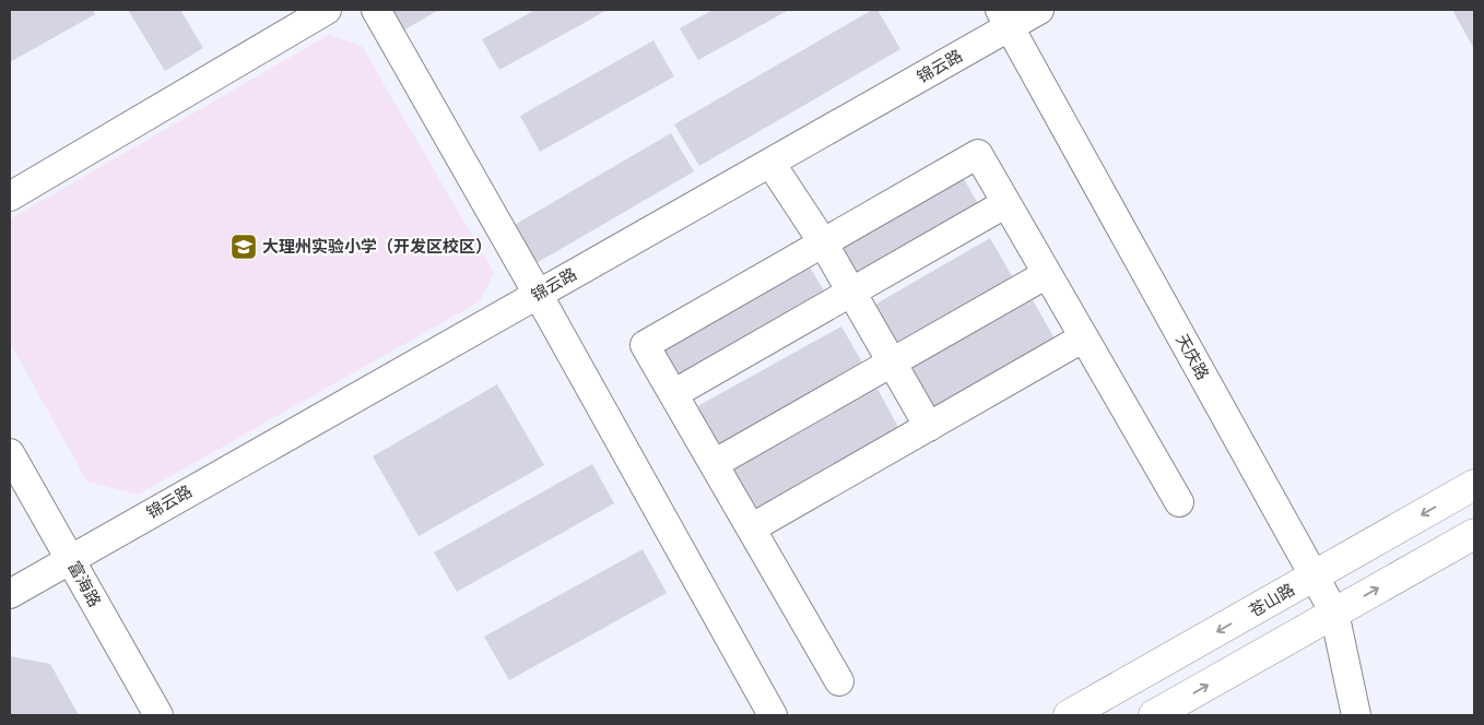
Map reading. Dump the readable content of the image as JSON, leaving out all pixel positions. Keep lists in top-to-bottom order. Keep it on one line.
{"streets":{"main road":["苍山路"],"street":["锦云路","天庆路","富海路"]},"crossings":[["锦云路","天庆路"],["锦云路","富海路"],["天庆路","苍山路"]],"places":{"school or university":["大理州实验小学（开发区校区）"]}}
